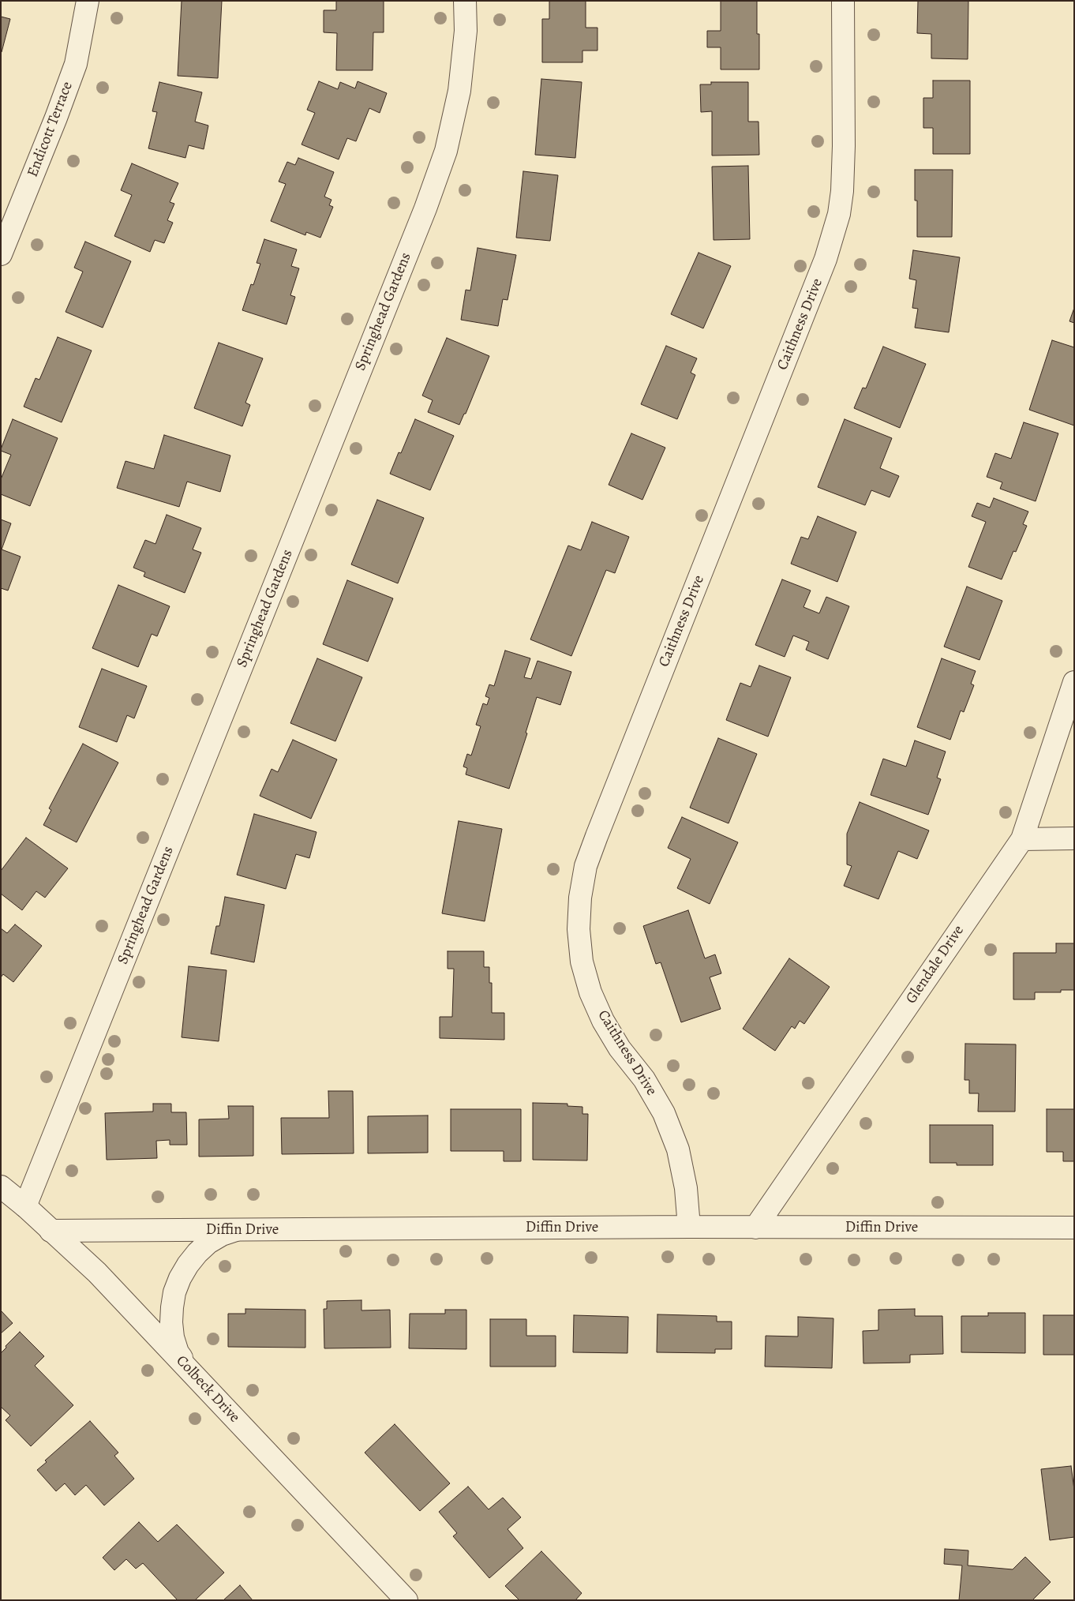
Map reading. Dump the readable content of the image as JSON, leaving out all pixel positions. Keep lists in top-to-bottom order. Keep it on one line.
{"streets":{"street":["Endicott Terrace","Springhead Gardens","Caithness Drive","Glendale Drive","Diffin Drive","Colbeck Drive"]},"crossings":[["Springhead Gardens","Colbeck Drive"],["Caithness Drive","Diffin Drive"],["Glendale Drive","Diffin Drive"],["Diffin Drive","Colbeck Drive"]]}
